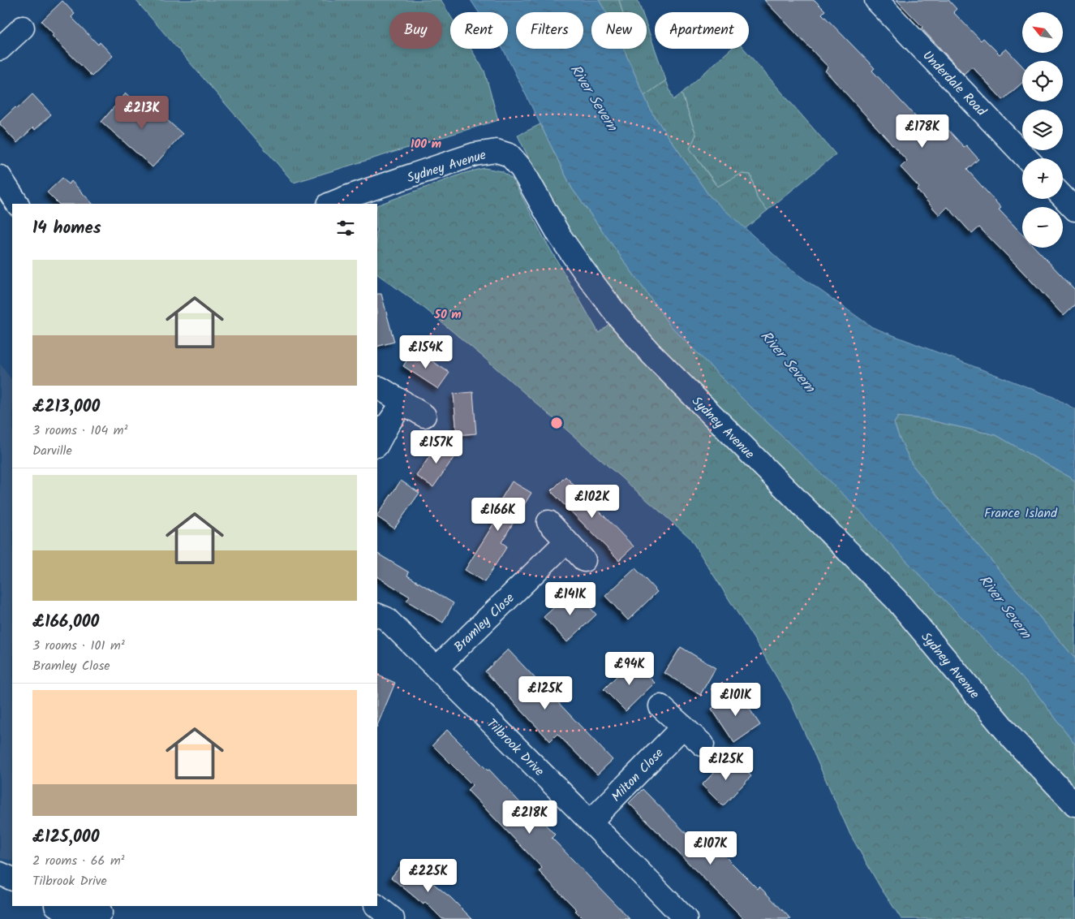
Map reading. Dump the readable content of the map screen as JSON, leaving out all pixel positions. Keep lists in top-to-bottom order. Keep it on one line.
{"streets":{"street":["Underdale Road","Sydney Avenue","Bramley Close","Tilbrook Drive","Milton Close"]},"crossings":[["Bramley Close","Tilbrook Drive"],["Tilbrook Drive","Milton Close"]],"water":["River Severn"],"parks":["France Island"],"north":"top left","page":{"map_buttons":["+","−"],"chip":["Buy","Rent","Filters","New","Apartment"],"price":["£213K","£178K","£154K","£157K","£102K","£166K","£141K","£94K","£125K","£101K","£125K","£218K","£107K","£225K"],"heading":"14 homes","list":[{"name":"£213,000","note":"3 rooms · 104 m² · Darville"},{"name":"£166,000","note":"3 rooms · 101 m² · Bramley Close"},{"name":"£125,000","note":"2 rooms · 66 m² · Tilbrook Drive"}]},"rings":["100 m","50 m"]}
